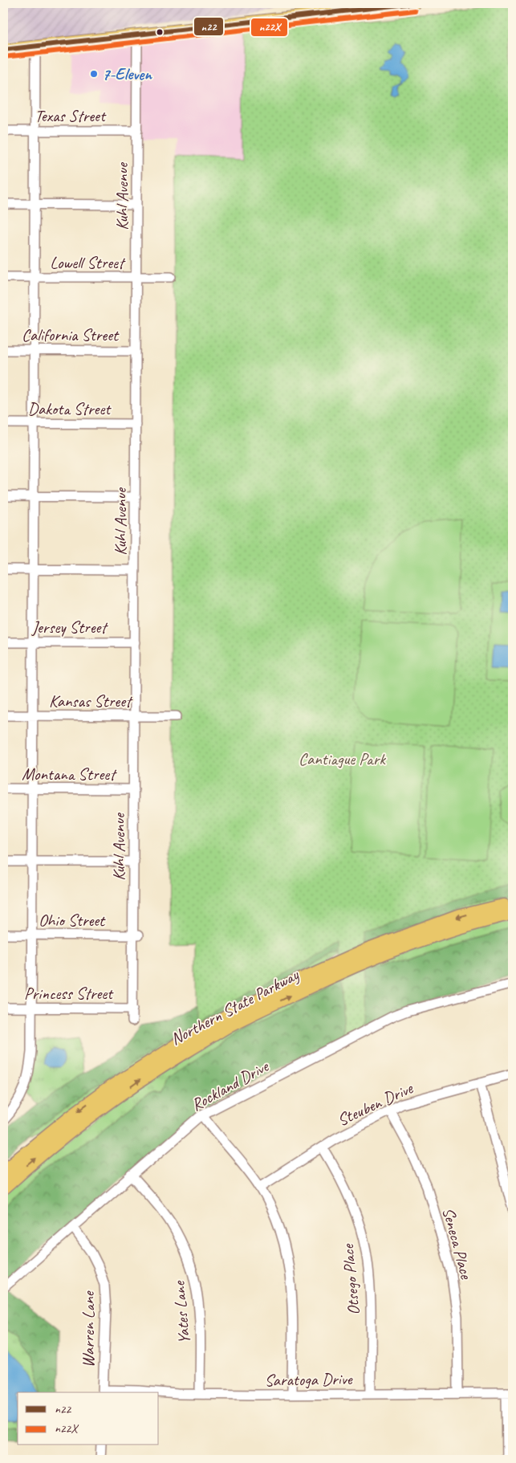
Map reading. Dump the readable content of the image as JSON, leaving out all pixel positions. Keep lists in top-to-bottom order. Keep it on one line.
{"streets":{"highway":["Northern State Parkway"],"street":["Texas Street","Kuhl Avenue","Lowell Street","California Street","Dakota Street","Jersey Street","Kansas Street","Montana Street","Ohio Street","Princess Street","Rockland Drive","Steuben Drive","Seneca Place","Otsego Place","Yates Lane","Warren Lane","Saratoga Drive"]},"crossings":[["Texas Street","Kuhl Avenue"],["Kuhl Avenue","Lowell Street"],["Kuhl Avenue","California Street"],["Kuhl Avenue","Dakota Street"],["Kuhl Avenue","Jersey Street"],["Kuhl Avenue","Kansas Street"],["Kuhl Avenue","Montana Street"],["Kuhl Avenue","Ohio Street"],["Kuhl Avenue","Princess Street"],["Rockland Drive","Yates Lane"],["Rockland Drive","Warren Lane"],["Steuben Drive","Seneca Place"],["Steuben Drive","Otsego Place"],["Seneca Place","Saratoga Drive"],["Otsego Place","Saratoga Drive"],["Yates Lane","Saratoga Drive"],["Warren Lane","Saratoga Drive"]],"parks":["Cantiague Park"],"places":["7-Eleven"],"lines":["transit line n22","transit line n22X"],"legend":["n22","n22X"]}
